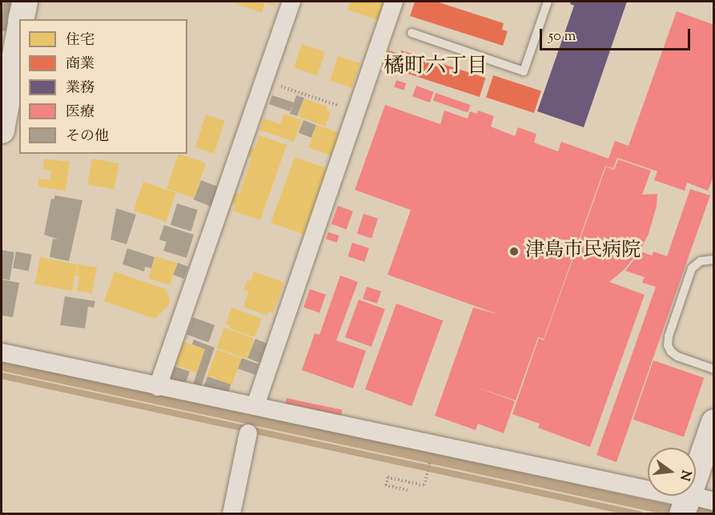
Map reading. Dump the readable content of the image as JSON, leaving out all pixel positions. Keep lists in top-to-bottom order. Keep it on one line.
{"districts":["橘町六丁目"],"places":["津島市民病院"],"legend":["住宅","商業","業務","医療","その他"],"scale_bar":"50 m","north":"right"}
